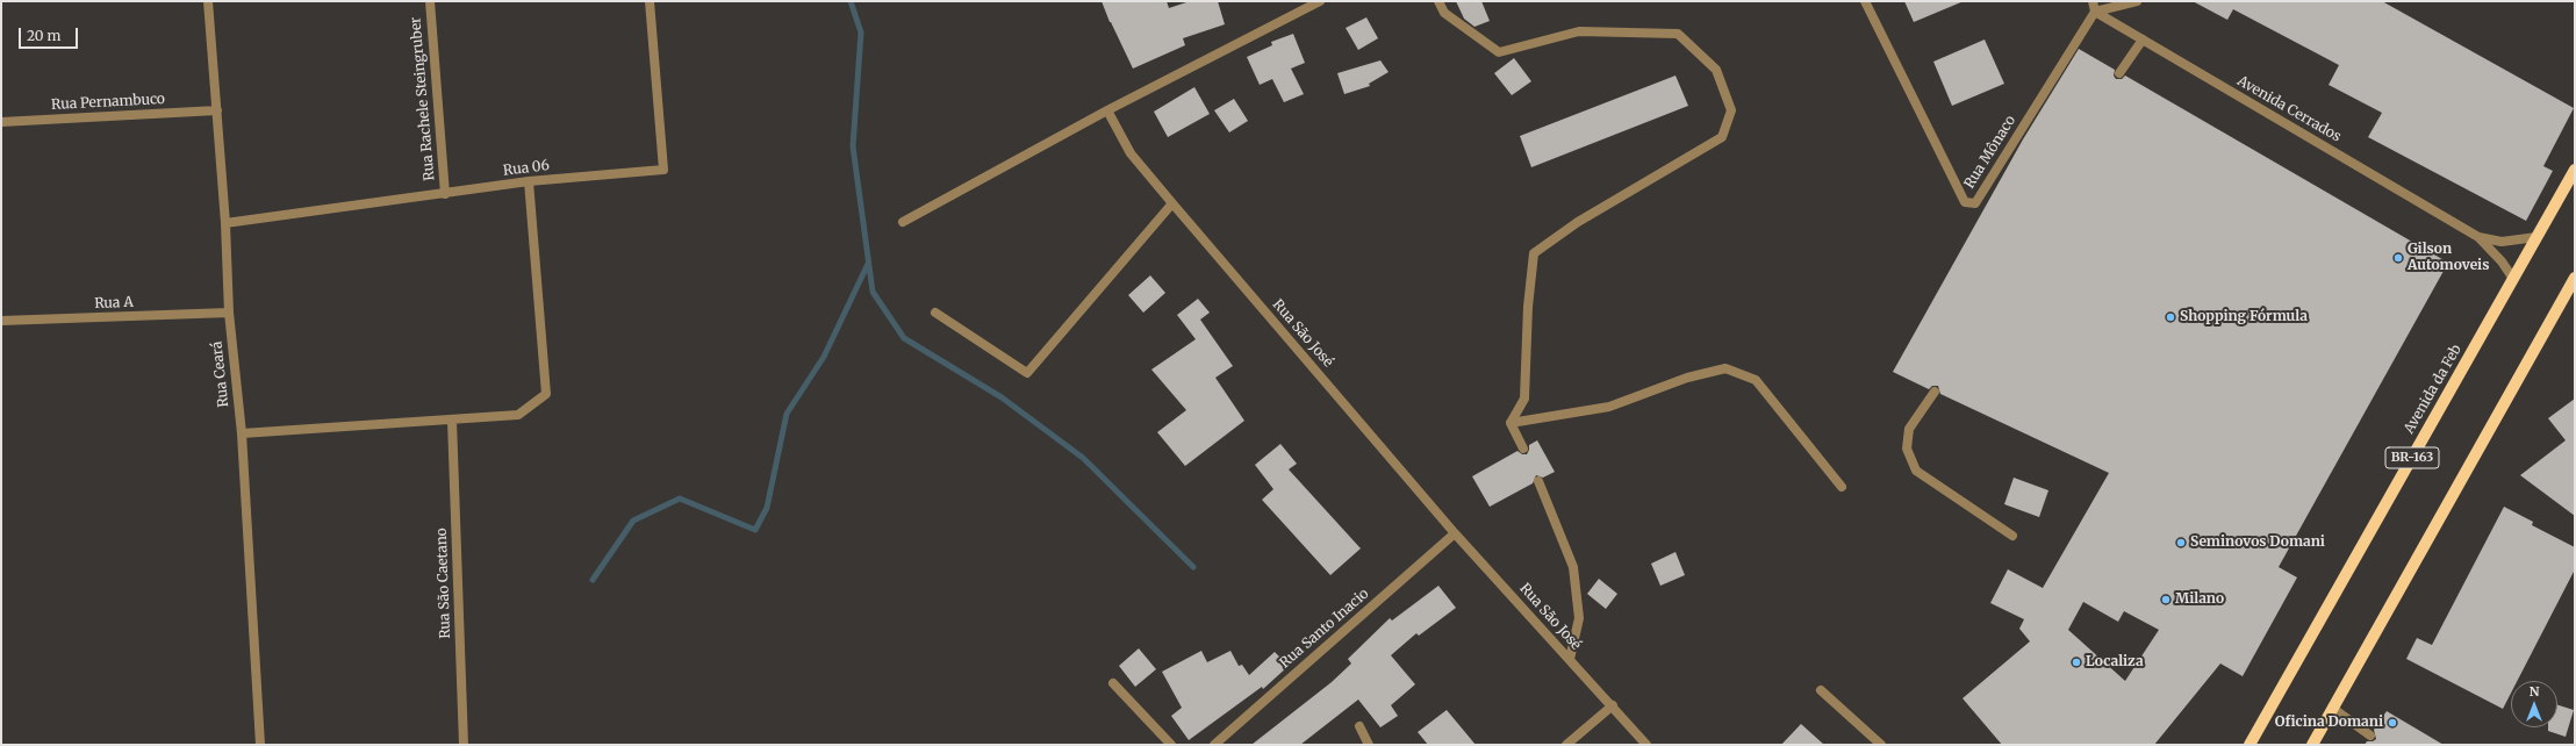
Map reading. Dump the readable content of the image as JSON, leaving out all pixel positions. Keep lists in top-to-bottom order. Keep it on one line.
{"streets":{"main road":["Avenida da Feb","BR-163"],"street":["Rua Rachele Steingruber","Rua Pernambuco","Avenida Cerrados","Rua Mônaco","Rua 06","Rua A","Rua São José","Rua Ceará","Rua São Caetano","Rua Santo Inacio"]},"crossings":[["Rua Rachele Steingruber","Rua 06"],["Rua Pernambuco","Rua Ceará"],["Avenida Cerrados","Rua Mônaco"],["Rua 06","Rua Ceará"],["Rua A","Rua Ceará"],["Rua São José","Rua Santo Inacio"]],"places":["Gilson Automoveis","Shopping Fórmula","Seminovos Domani","Milano","Localiza","Oficina Domani"],"scale_bar":"20 m","north":"top"}
